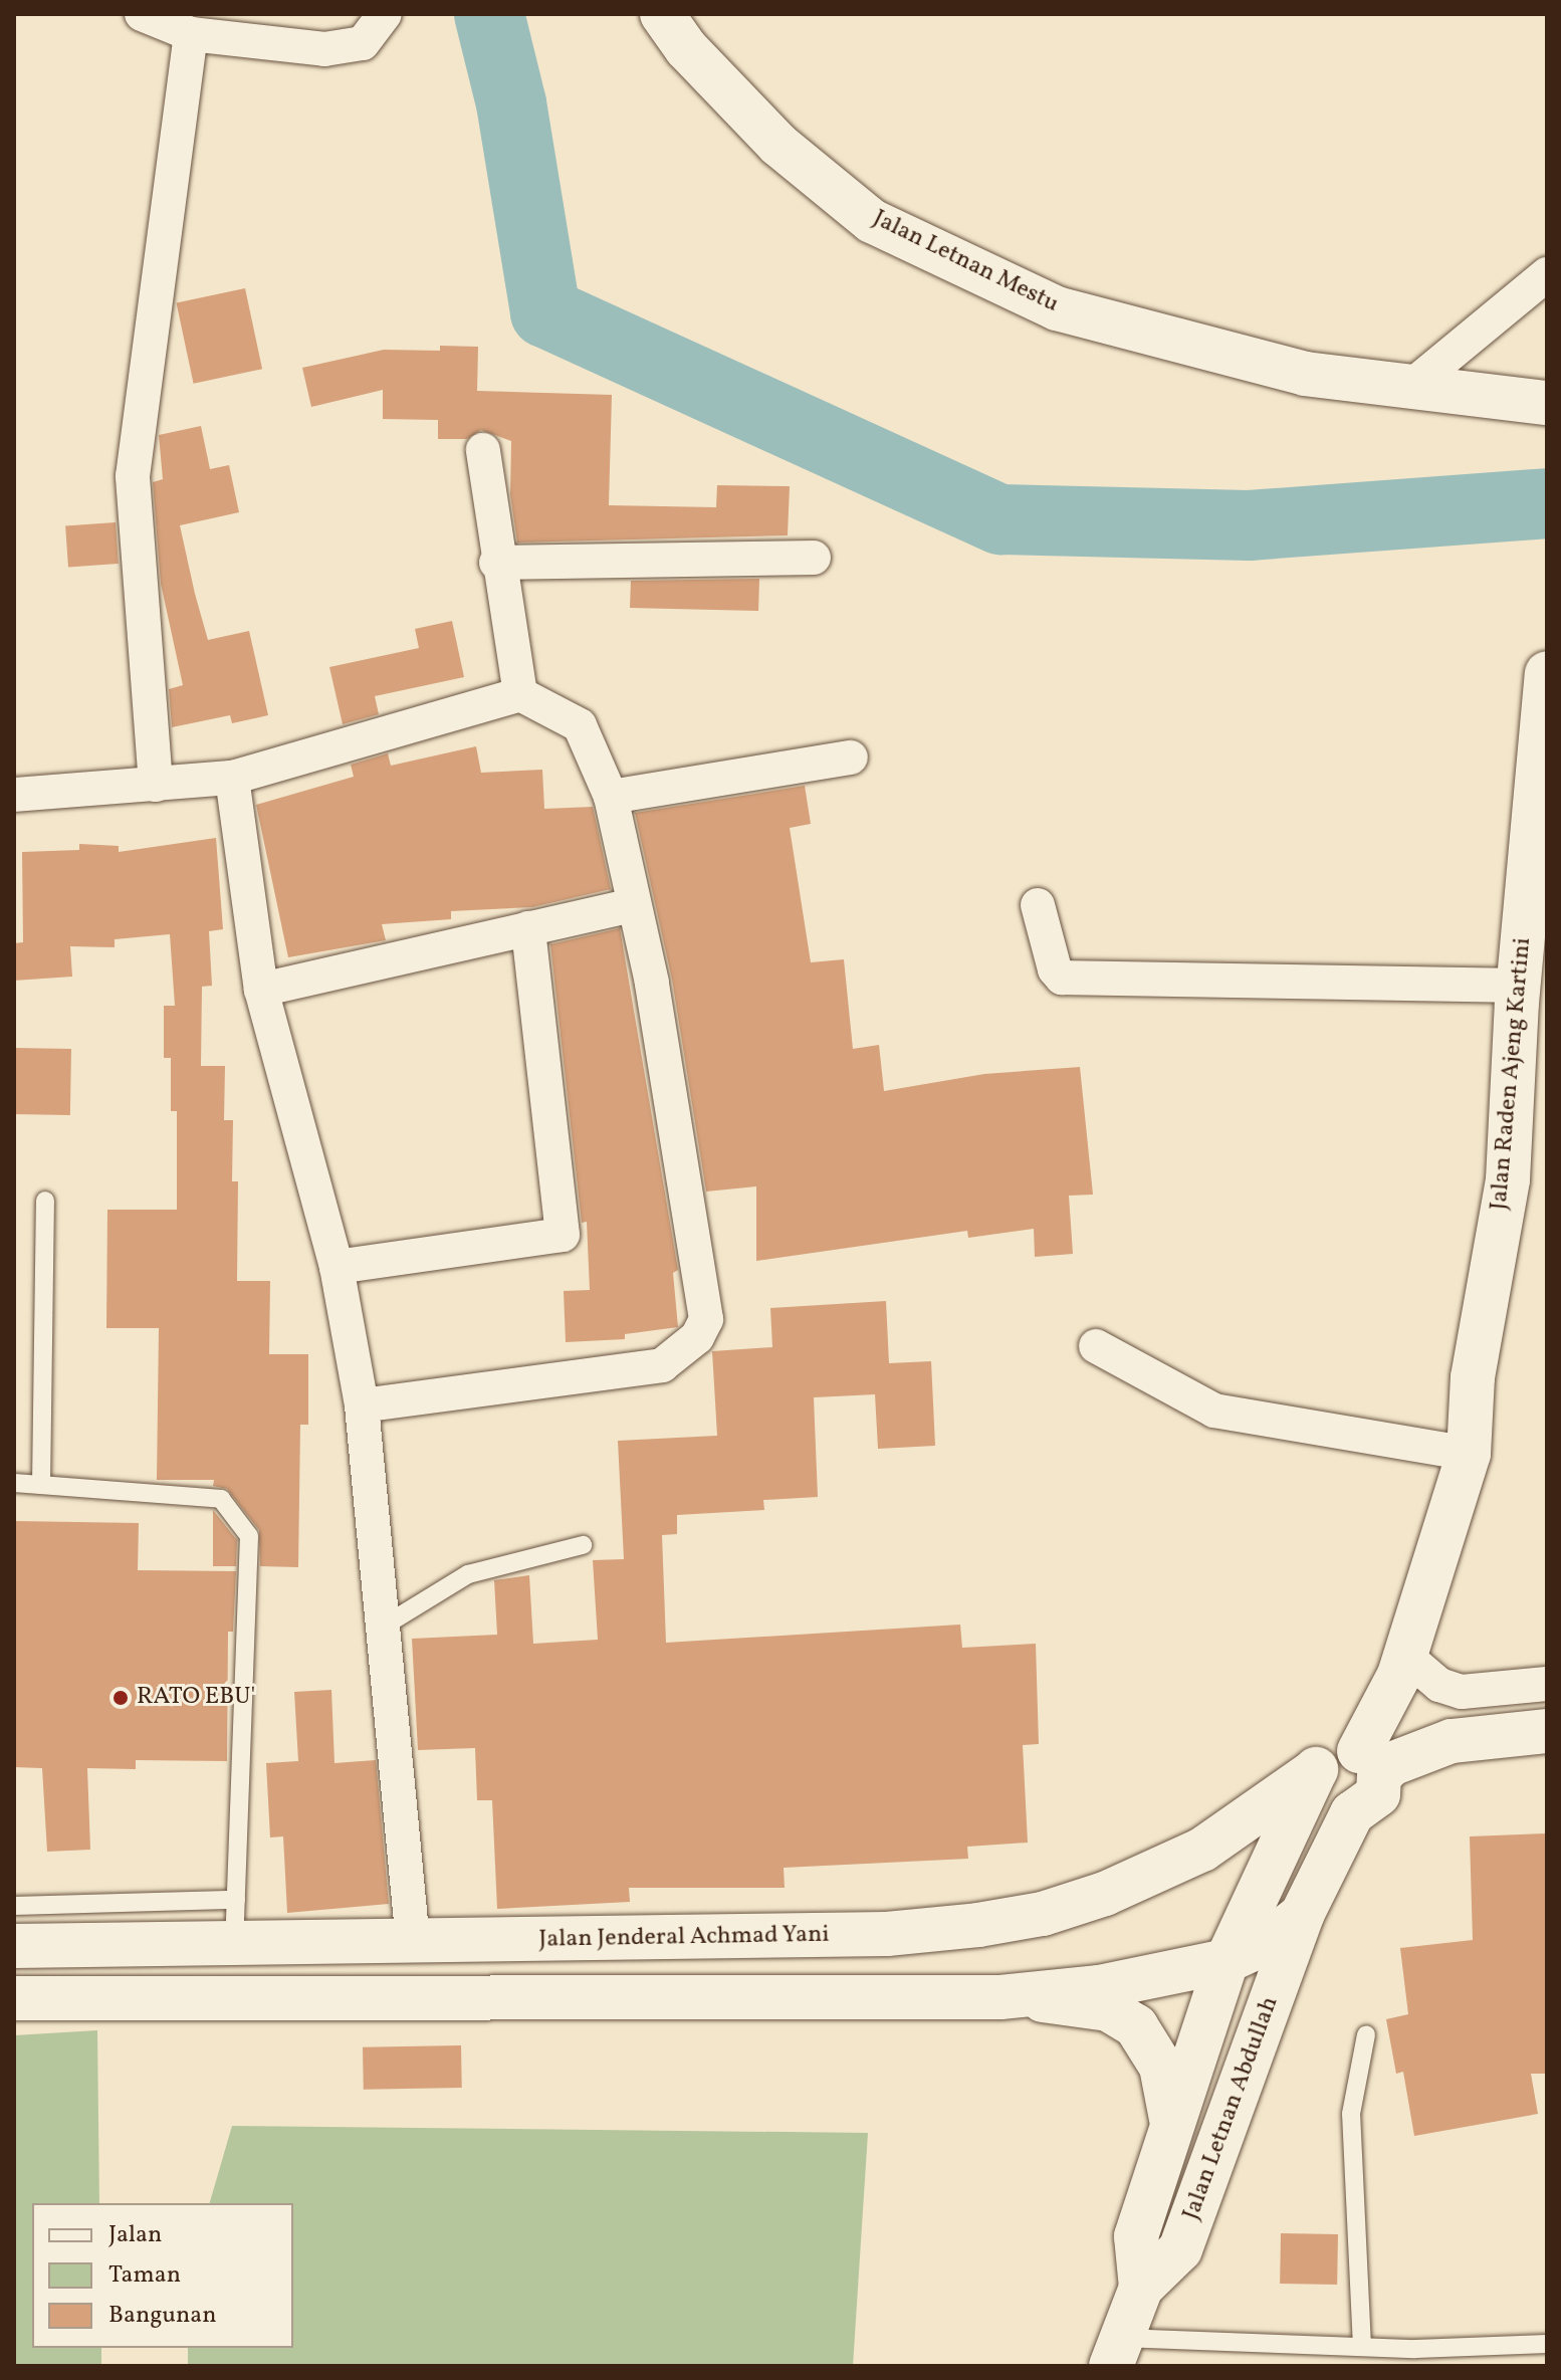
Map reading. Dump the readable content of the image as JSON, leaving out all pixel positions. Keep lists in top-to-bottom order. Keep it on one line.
{"streets":{"street":["Jalan Letnan Mestu","Jalan Raden Ajeng Kartini","Jalan Jenderal Achmad Yani","Jalan Letnan Abdullah"]},"crossings":[["Jalan Raden Ajeng Kartini","Jalan Jenderal Achmad Yani"],["Jalan Raden Ajeng Kartini","Jalan Letnan Abdullah"],["Jalan Jenderal Achmad Yani","Jalan Letnan Abdullah"]],"places":["RATO EBU'"],"legend":["Jalan","Taman","Bangunan"]}
